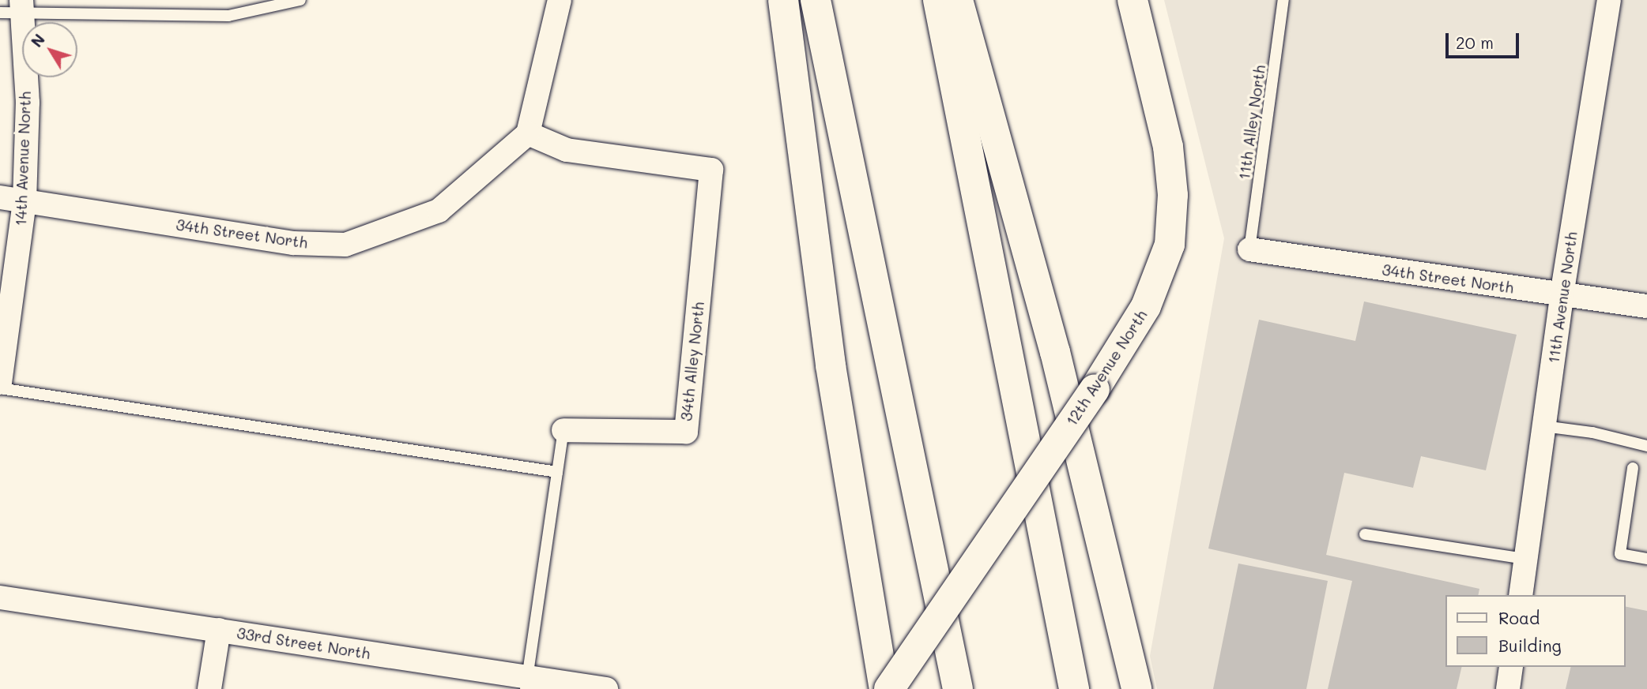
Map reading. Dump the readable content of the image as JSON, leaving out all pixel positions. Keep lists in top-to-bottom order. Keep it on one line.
{"streets":{"main road":["12th Avenue North"],"street":["14th Avenue North","34th Street North","11th Avenue North","34th Alley North","33rd Street North"],"lane":["11th Alley North"]},"crossings":[["11th Alley North","34th Street North"],["14th Avenue North","34th Street North"],["34th Street North","11th Avenue North"],["34th Street North","34th Alley North"]],"legend":["Road","Building"],"scale_bar":"20 m","north":"top left"}
